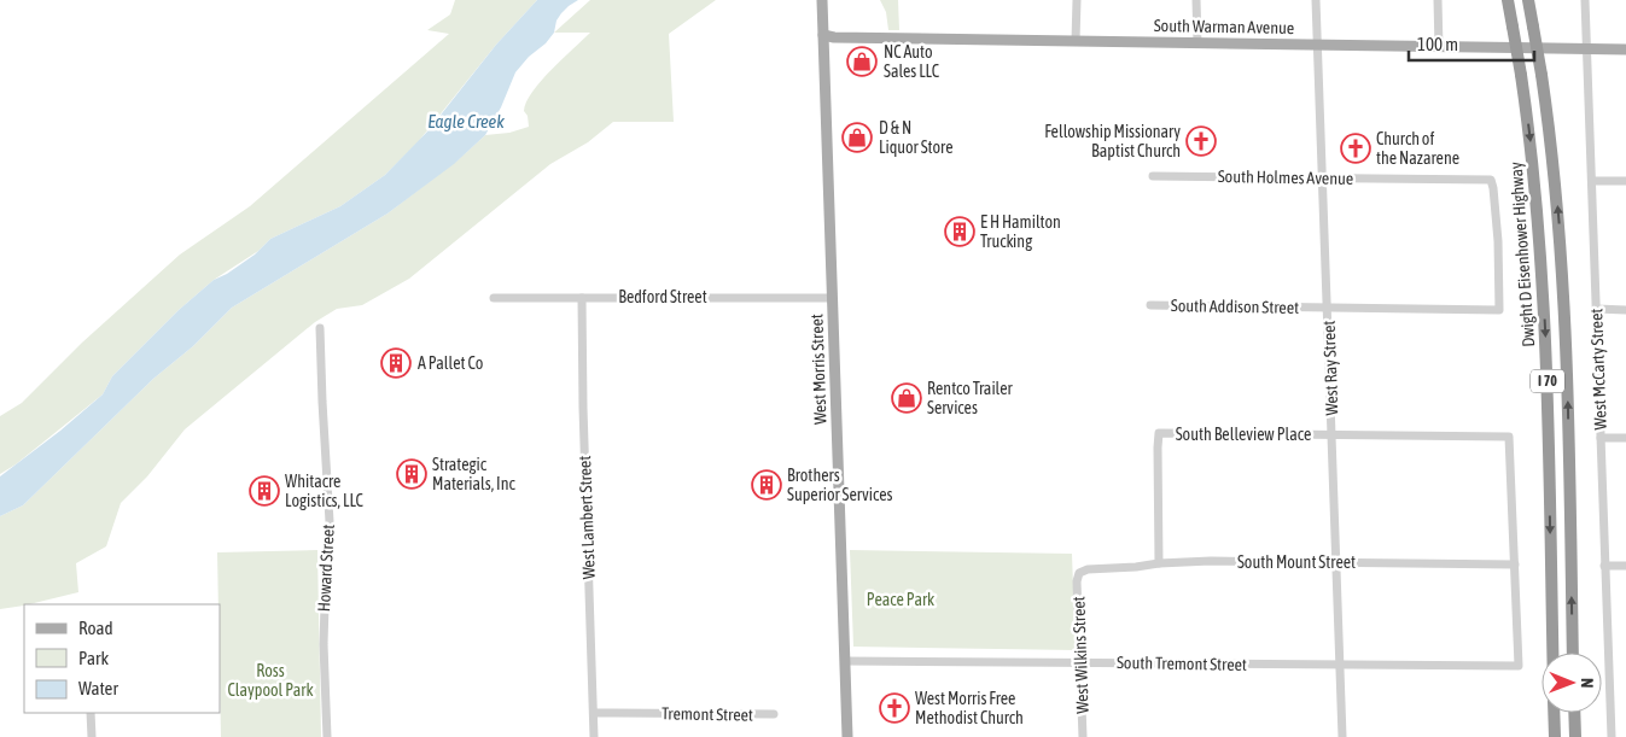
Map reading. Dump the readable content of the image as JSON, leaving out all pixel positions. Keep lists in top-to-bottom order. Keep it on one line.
{"streets":{"highway":["Dwight D Eisenhower Highway","I 70"],"main road":["South Warman Avenue","West Morris Street"],"street":["South Holmes Avenue","Bedford Street","South Addison Street","West Ray Street","West McCarty Street","South Belleview Place","West Lambert Street","South Mount Street","Howard Street","West Wilkins Street","South Tremont Street","Tremont Street"]},"crossings":[["South Warman Avenue","West Ray Street"],["South Warman Avenue","West Morris Street"],["South Warman Avenue","West McCarty Street"],["South Holmes Avenue","South Addison Street"],["South Holmes Avenue","West Ray Street"],["Bedford Street","West Morris Street"],["Bedford Street","West Lambert Street"],["South Addison Street","West Ray Street"],["West Ray Street","South Belleview Place"],["West Ray Street","South Mount Street"],["West Ray Street","South Tremont Street"],["West Morris Street","South Tremont Street"],["South Belleview Place","South Mount Street"],["South Belleview Place","South Tremont Street"],["West Lambert Street","Tremont Street"],["South Mount Street","West Wilkins Street"],["South Mount Street","South Tremont Street"],["West Wilkins Street","South Tremont Street"]],"water":["Eagle Creek"],"parks":["Peace Park","Ross Claypool Park"],"places":{"shop":["NC Auto Sales LLC","D & N Liquor Store","Rentco Trailer Services"],"church":["Fellowship Missionary Baptist Church","Church of the Nazarene","West Morris Free Methodist Church"],"building":["E H Hamilton Trucking","A Pallet Co","Strategic Materials, Inc","Brothers Superior Services","Whitacre Logistics, LLC"]},"legend":["Road","Park","Water"],"scale_bar":"100 m","north":"right"}
